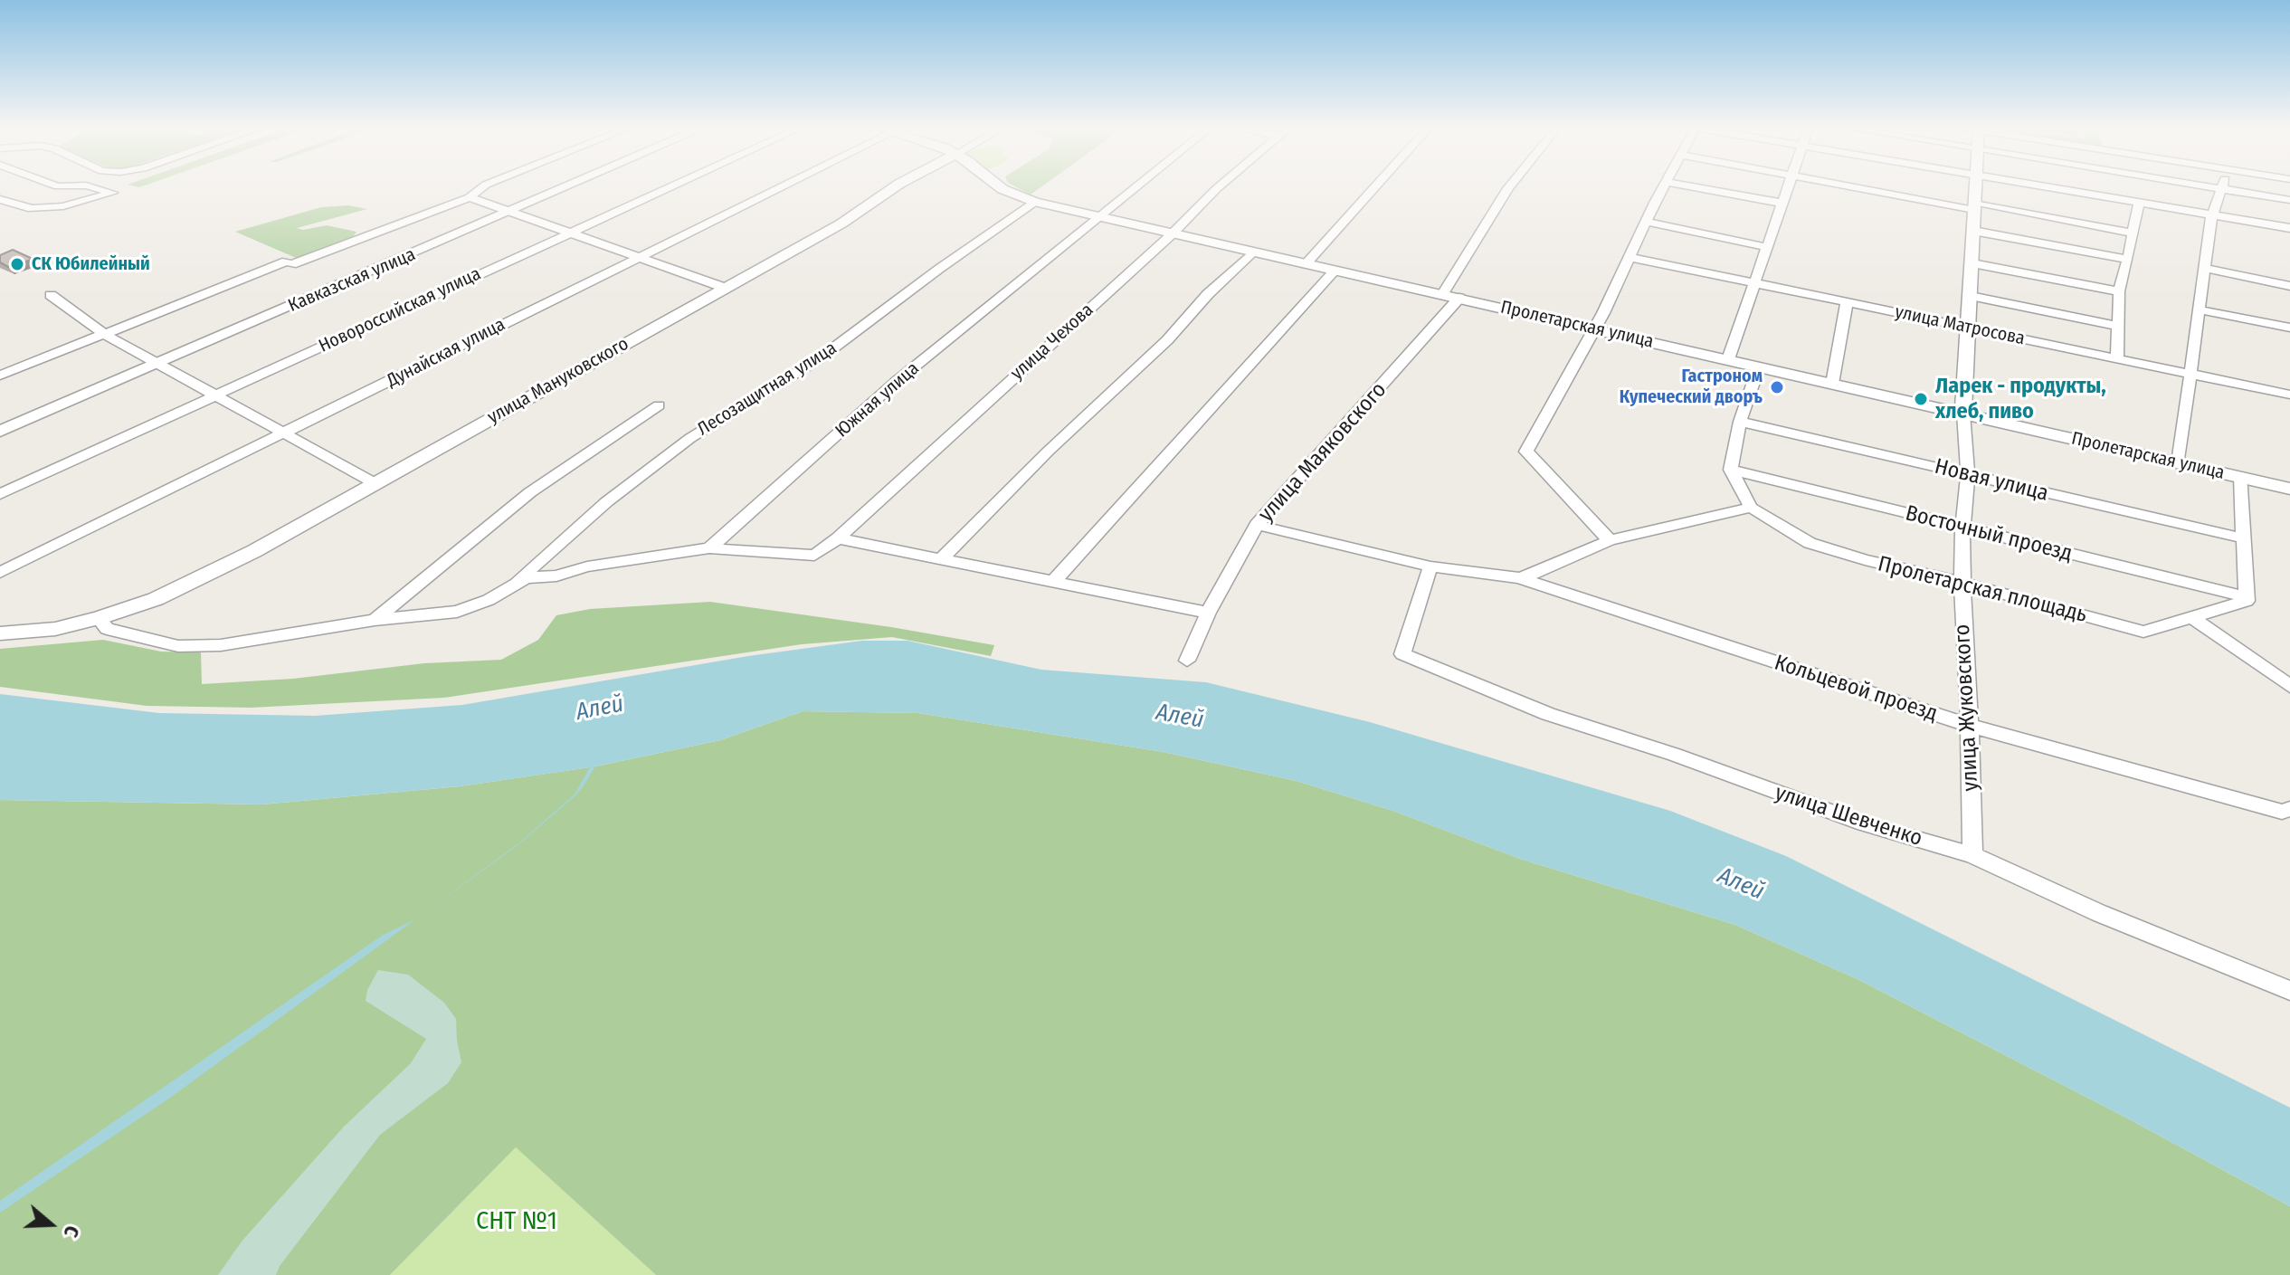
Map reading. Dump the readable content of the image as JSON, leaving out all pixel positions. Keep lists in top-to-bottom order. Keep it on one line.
{"streets":{"street":["Кавказская улица","Новороссийская улица","Пролетарская улица","улица Матросова","улица Чехова","Дунайская улица","улица Мануковского","Лесозащитная улица","Южная улица","улица Маяковского","Новая улица","Восточный проезд","Пролетарская площадь","Кольцевой проезд","улица Жуковского","улица Шевченко"]},"crossings":[["Пролетарская улица","улица Чехова"],["Пролетарская улица","Лесозащитная улица"],["Пролетарская улица","Южная улица"],["Пролетарская улица","улица Маяковского"],["Пролетарская улица","улица Жуковского"],["улица Матросова","улица Жуковского"],["улица Чехова","Южная улица"],["улица Маяковского","Кольцевой проезд"],["Новая улица","улица Жуковского"],["Восточный проезд","Пролетарская площадь"],["Восточный проезд","улица Жуковского"],["Пролетарская площадь","улица Жуковского"],["Кольцевой проезд","улица Жуковского"],["Кольцевой проезд","улица Шевченко"],["улица Жуковского","улица Шевченко"]],"water":["Алей"],"parks":["СНТ №1"],"places":["СК Юбилейный","Гастроном Купеческий дворъ","Ларек - продукты, хлеб, пиво"],"north":"right"}
